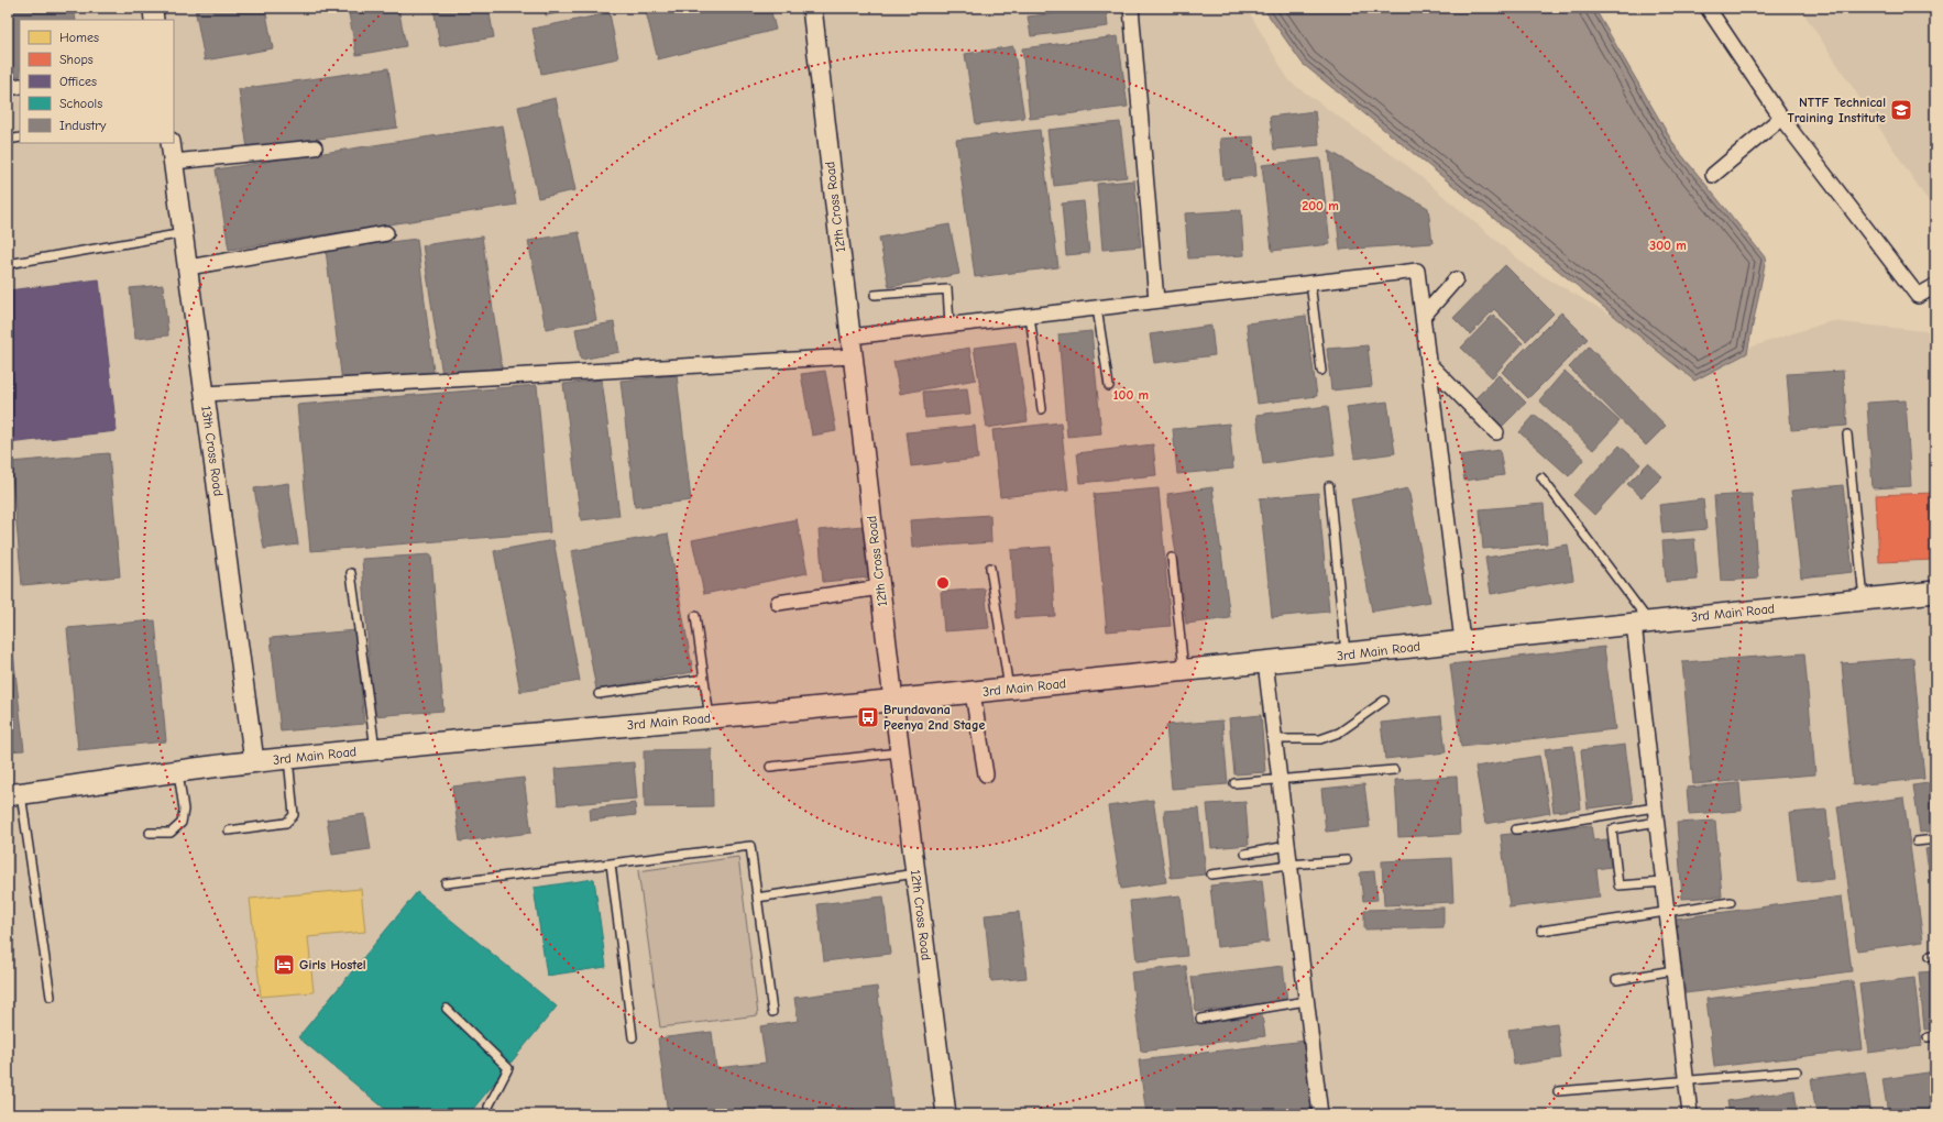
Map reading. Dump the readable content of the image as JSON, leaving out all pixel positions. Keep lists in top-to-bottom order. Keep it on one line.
{"streets":{"main road":["3rd Main Road"],"street":["12th Cross Road","13th Cross Road"]},"crossings":[["12th Cross Road","3rd Main Road"],["13th Cross Road","3rd Main Road"]],"places":{"school or university":["NTTF Technical Training Institute"],"bus stop":["Brundavana Peenya 2nd Stage"],"hotel":["Girls Hostel"]},"legend":["Homes","Shops","Offices","Schools","Industry"],"rings":["200 m","300 m","100 m"]}
